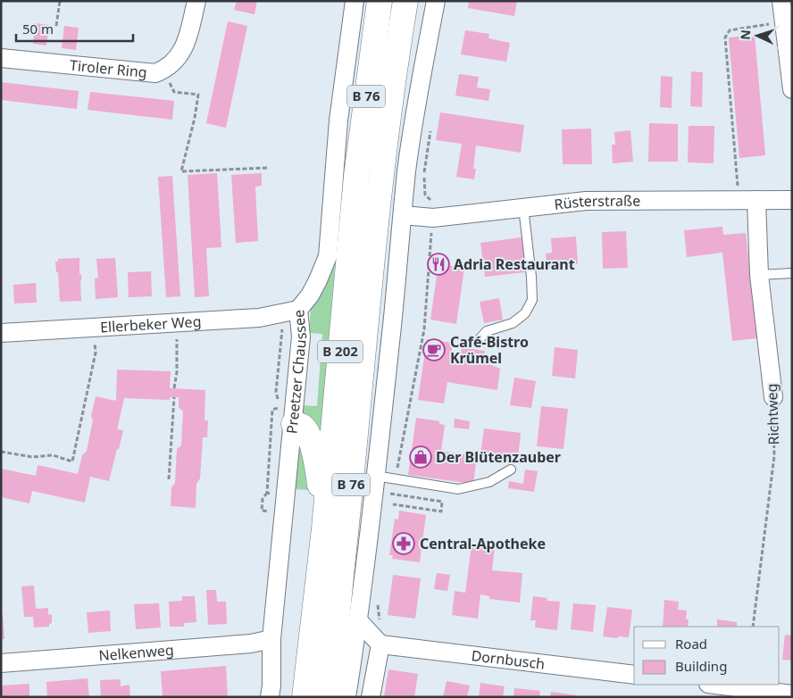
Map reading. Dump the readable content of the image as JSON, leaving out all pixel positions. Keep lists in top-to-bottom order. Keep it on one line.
{"streets":{"highway":["B 76","B 202"],"street":["Tiroler Ring","Rüsterstraße","Ellerbeker Weg","Preetzer Chaussee","Richtweg","Nelkenweg","Dornbusch"]},"crossings":[["B 76","B 202"],["Rüsterstraße","Richtweg"],["Ellerbeker Weg","Preetzer Chaussee"],["Preetzer Chaussee","Nelkenweg"]],"places":{"restaurant":["Adria Restaurant"],"cafe":["Café-Bistro Krümel"],"shop":["Der Blütenzauber"],"pharmacy":["Central-Apotheke"]},"legend":["Road","Building"],"scale_bar":"50 m","north":"left"}
